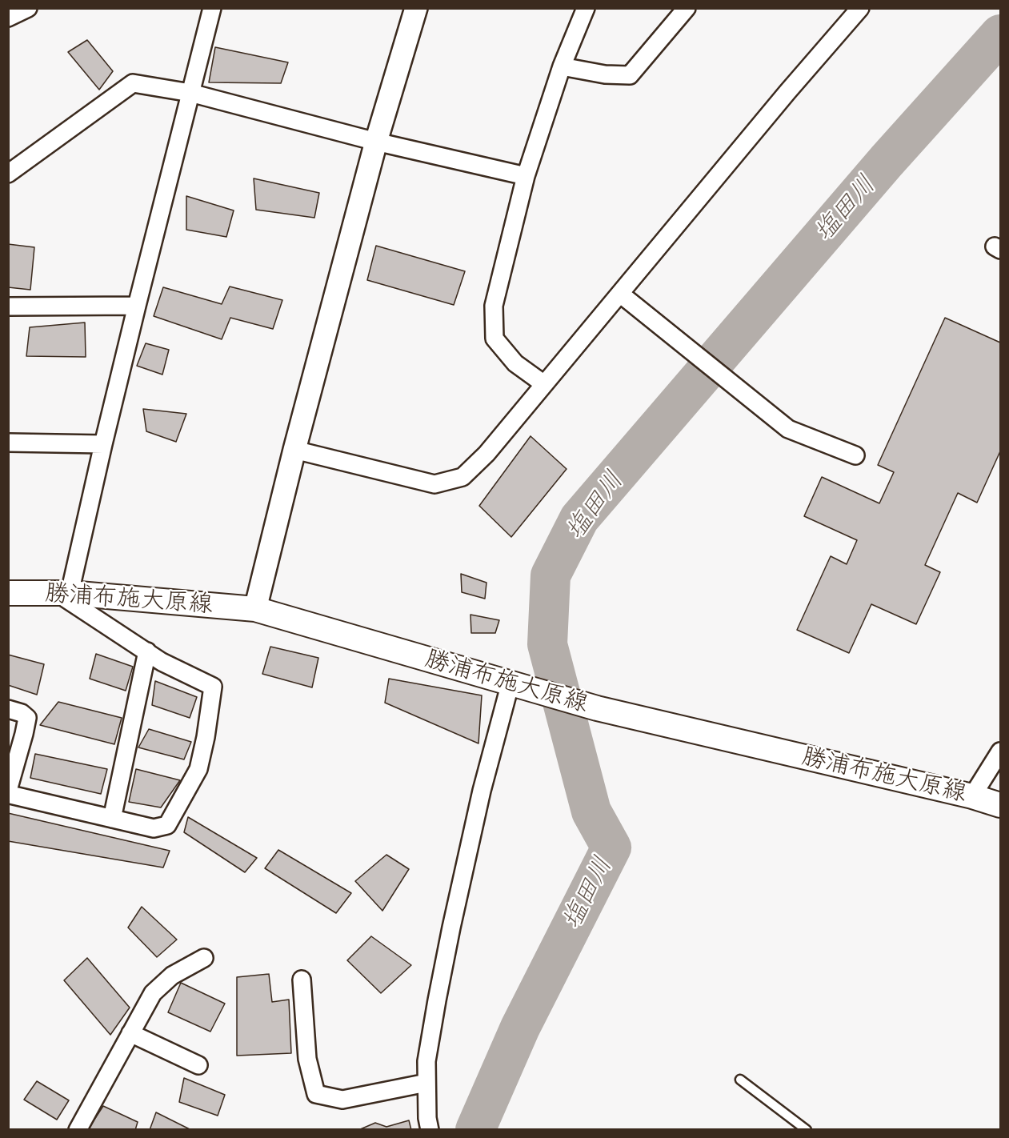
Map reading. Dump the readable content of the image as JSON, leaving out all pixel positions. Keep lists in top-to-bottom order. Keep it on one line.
{"streets":{"main road":["勝浦布施大原線"]},"water":["塩田川"]}
